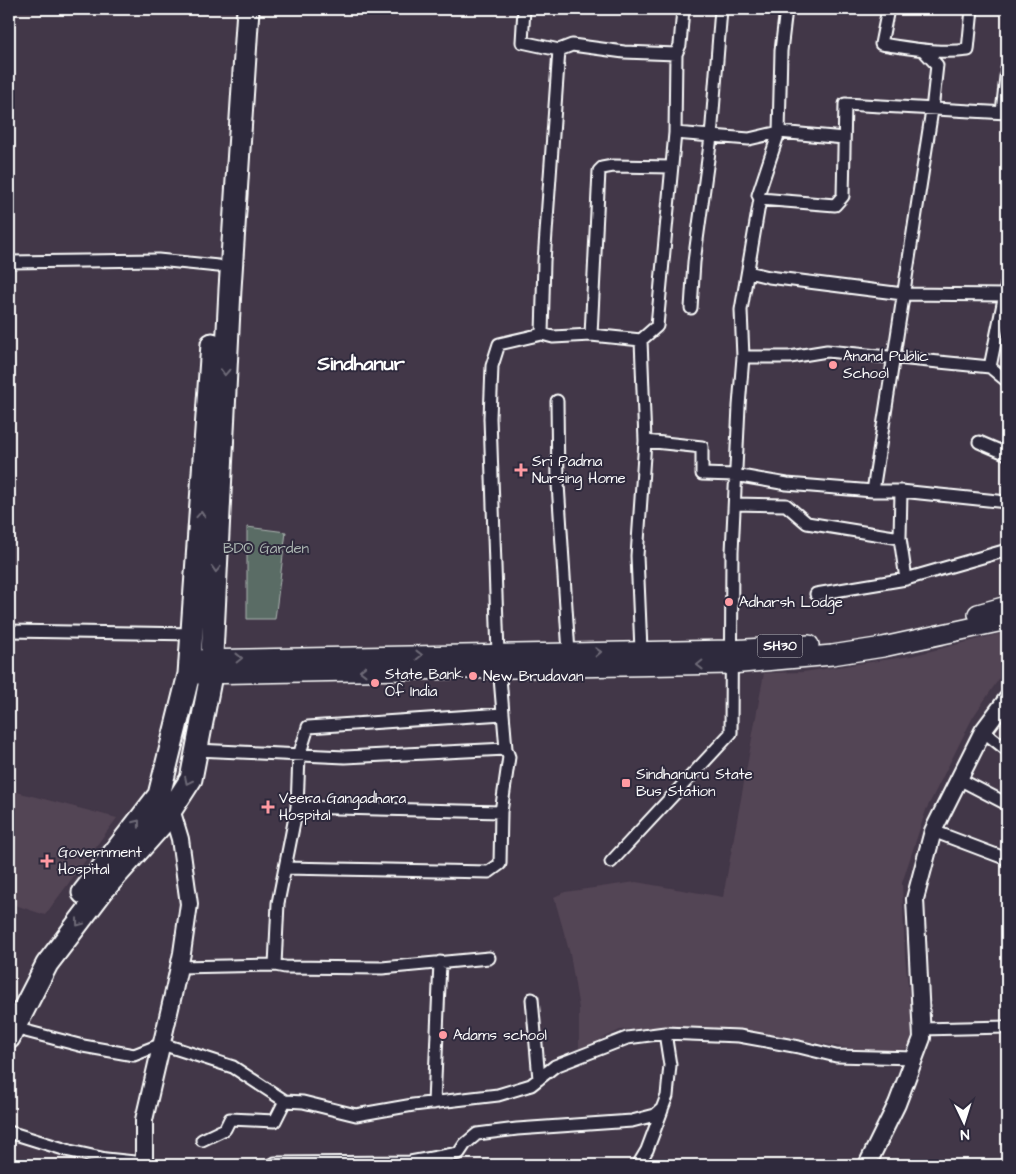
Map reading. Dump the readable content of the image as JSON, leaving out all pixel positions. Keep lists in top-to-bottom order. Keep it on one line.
{"streets":{"main road":["SH30"]},"districts":["Sindhanur"],"parks":["BDO Garden"],"places":{"other":["Anand Public School","Adharsh Lodge","New Brudavan","State Bank Of India","Adams school"],"health":["Sri Padma Nursing Home","Veera Gangadhara Hospital","Government Hospital"],"transit":["Sindhanuru State Bus Station"]},"north":"bottom"}
